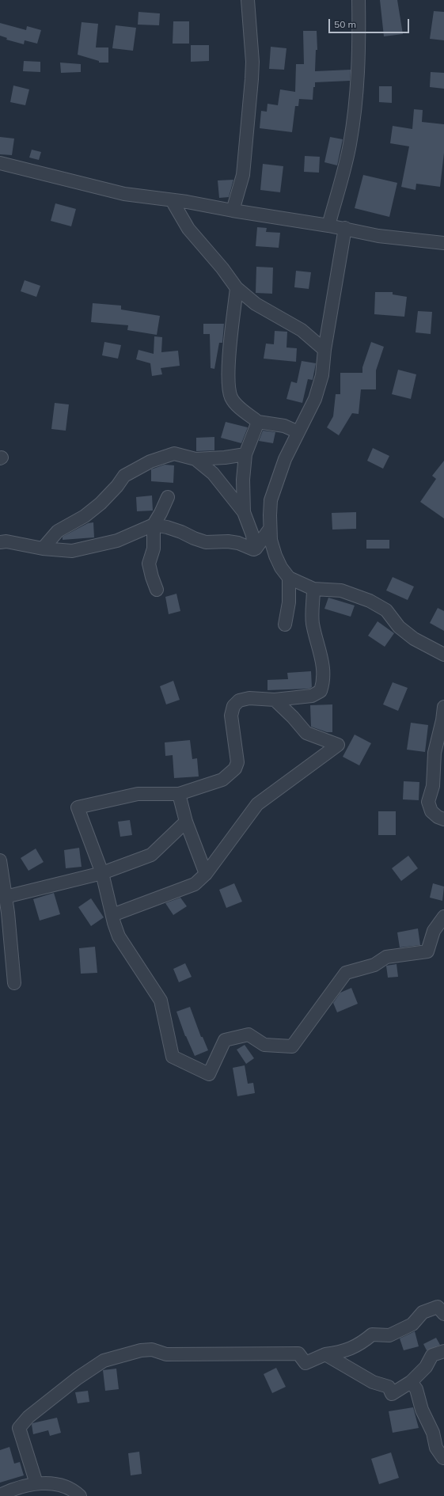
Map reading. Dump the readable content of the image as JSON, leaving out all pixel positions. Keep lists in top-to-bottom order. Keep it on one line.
{"scale_bar":"50 m"}
